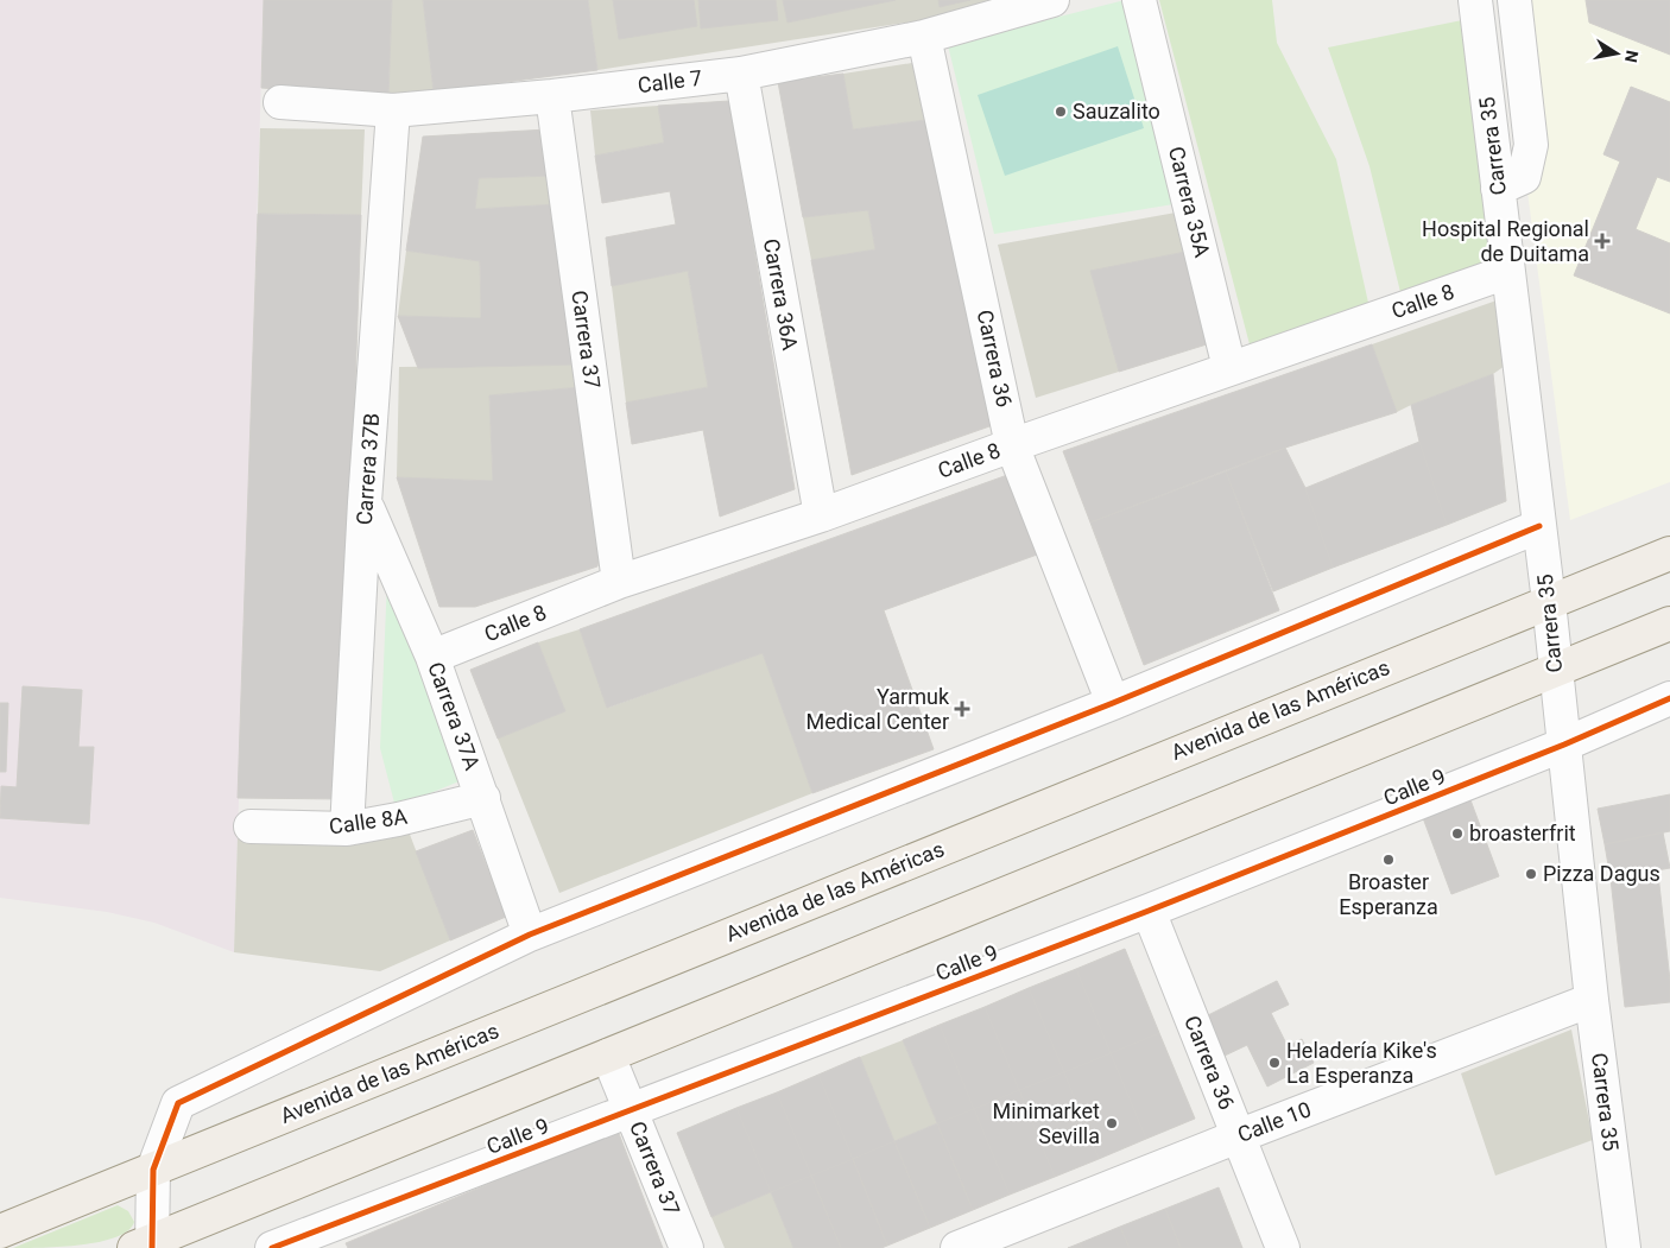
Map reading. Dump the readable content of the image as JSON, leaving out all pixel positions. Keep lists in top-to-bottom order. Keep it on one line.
{"streets":{"main road":["Avenida de las Américas"],"street":["Calle 7","Carrera 35","Carrera 35A","Carrera 36A","Calle 8","Carrera 37","Carrera 36","Carrera 37B","Carrera 37A","Calle 9","Calle 8A","Calle 10"]},"crossings":[["Calle 7","Carrera 36A"],["Calle 7","Carrera 37"],["Calle 7","Carrera 36"],["Calle 7","Carrera 37B"],["Carrera 35","Calle 8"],["Carrera 35","Avenida de las Américas"],["Carrera 35","Calle 9"],["Carrera 35","Calle 10"],["Carrera 35A","Calle 8"],["Carrera 36A","Calle 8"],["Calle 8","Carrera 37"],["Calle 8","Carrera 36"],["Calle 8","Carrera 37A"],["Carrera 37","Calle 9"],["Carrera 36","Calle 9"],["Carrera 36","Calle 10"],["Carrera 37B","Carrera 37A"],["Carrera 37B","Calle 8A"],["Carrera 37A","Calle 8A"]],"places":{"other":["Sauzalito","broasterfrit","Broaster Esperanza","Pizza Dagus","Heladería Kike's La Esperanza","Minimarket Sevilla"],"health":["Hospital Regional de Duitama","Yarmuk Medical Center"]},"north":"right"}
